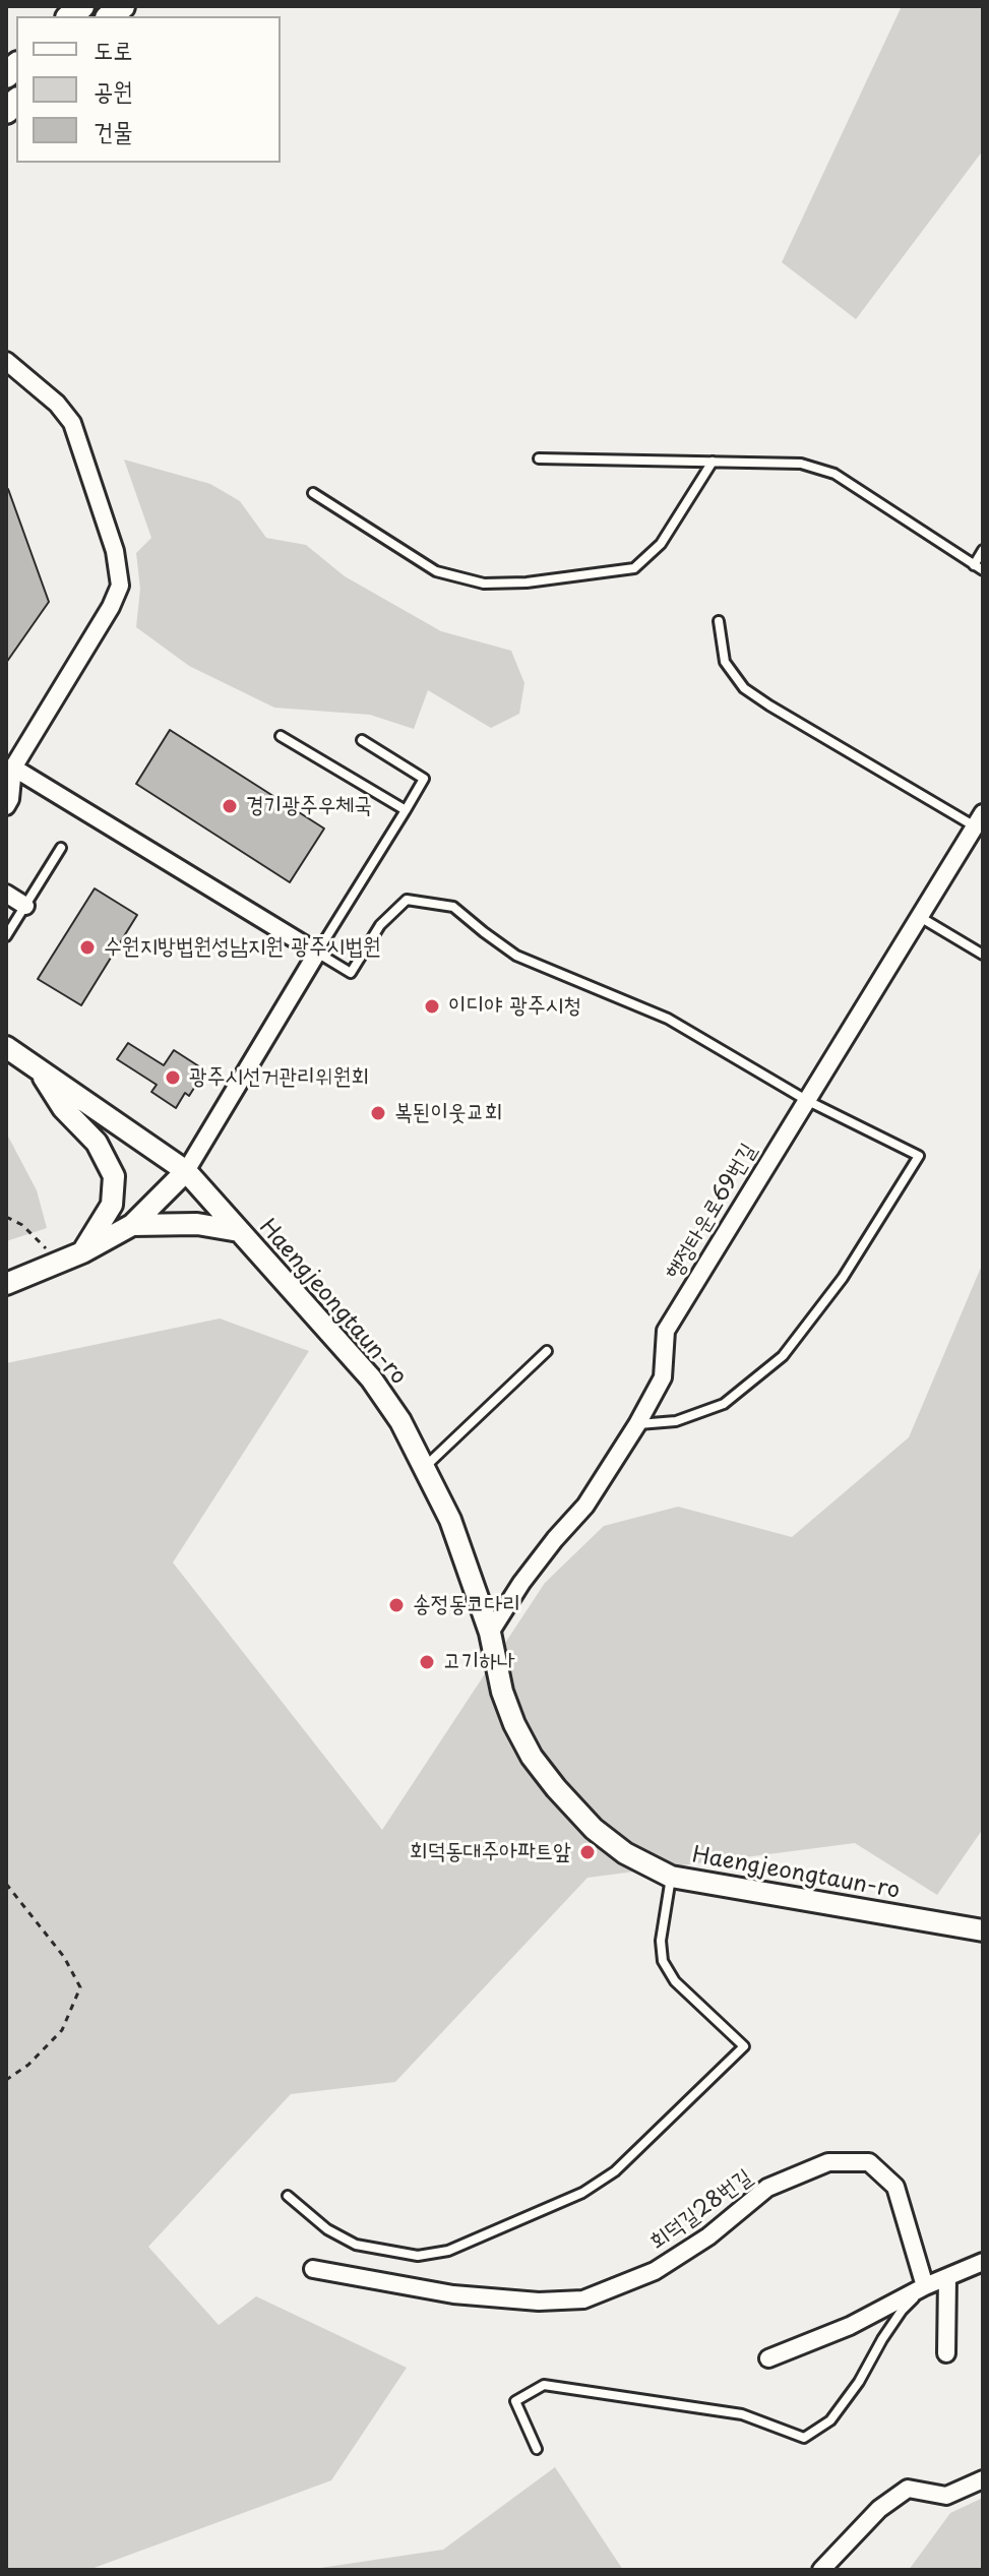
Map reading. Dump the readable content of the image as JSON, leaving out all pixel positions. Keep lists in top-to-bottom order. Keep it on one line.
{"streets":{"street":["행정타운로69번길","Haengjeongtaun-ro","회덕길28번길"]},"crossings":[["행정타운로69번길","Haengjeongtaun-ro"]],"places":["경기광주우체국","수원지방법원성남지원 광주시법원","이디야 광주시청","광주시선거관리위원회","복된이웃교회","송정동코다리","고기하나","회덕동대주아파트앞"],"legend":["도로","공원","건물"]}
